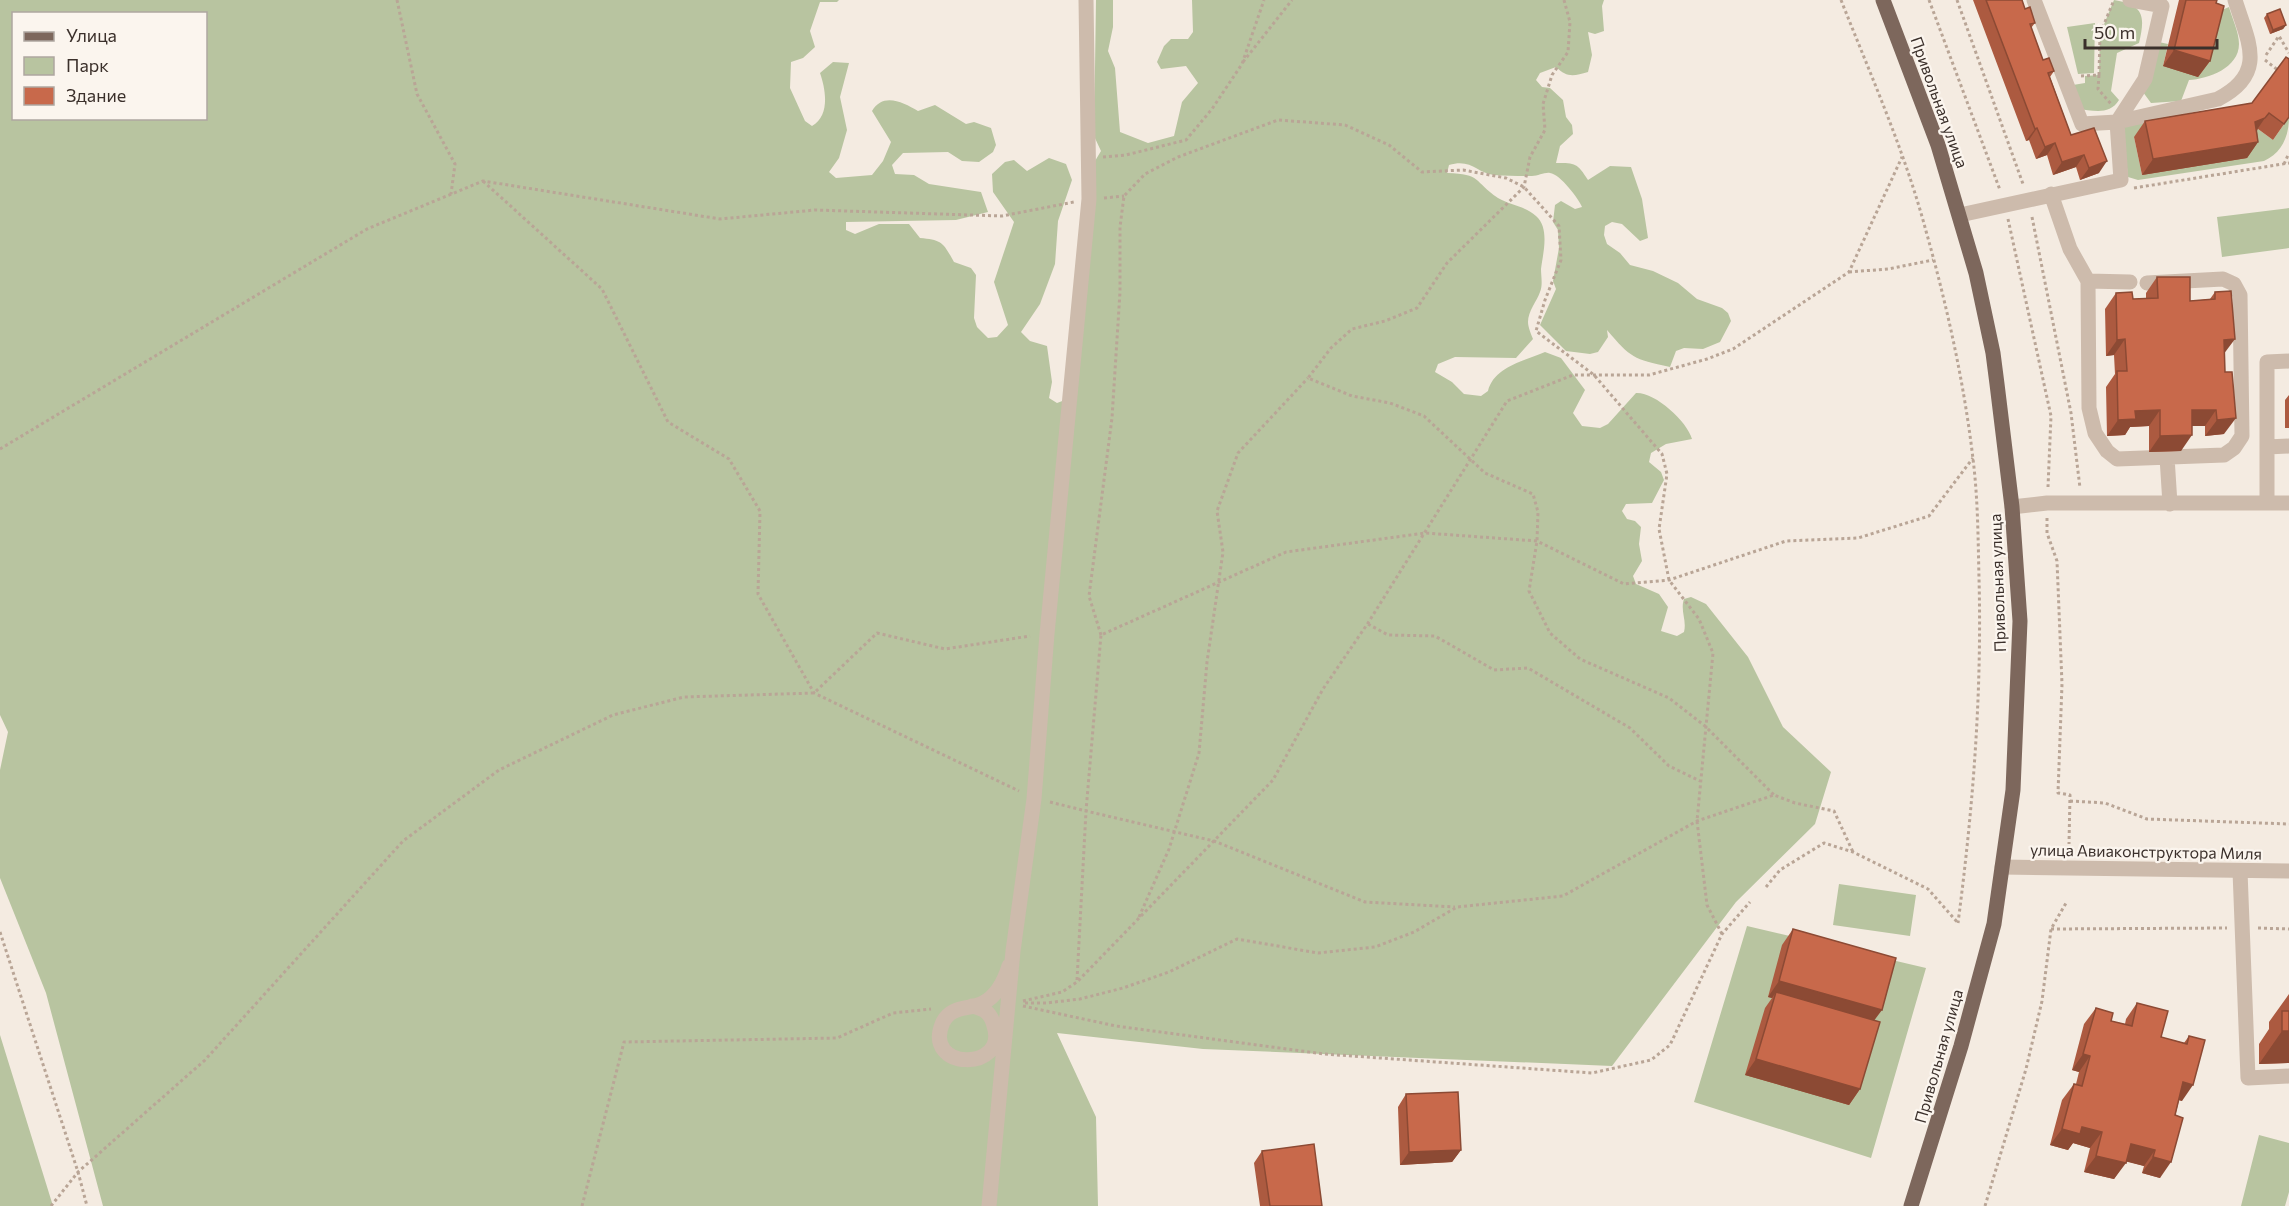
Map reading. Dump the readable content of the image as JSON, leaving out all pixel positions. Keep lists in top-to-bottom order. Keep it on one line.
{"streets":{"main road":["Привольная улица"],"street":["улица Авиаконструктора Миля"]},"crossings":[["Привольная улица","улица Авиаконструктора Миля"]],"legend":["Улица","Парк","Здание"],"scale_bar":"50 m"}
